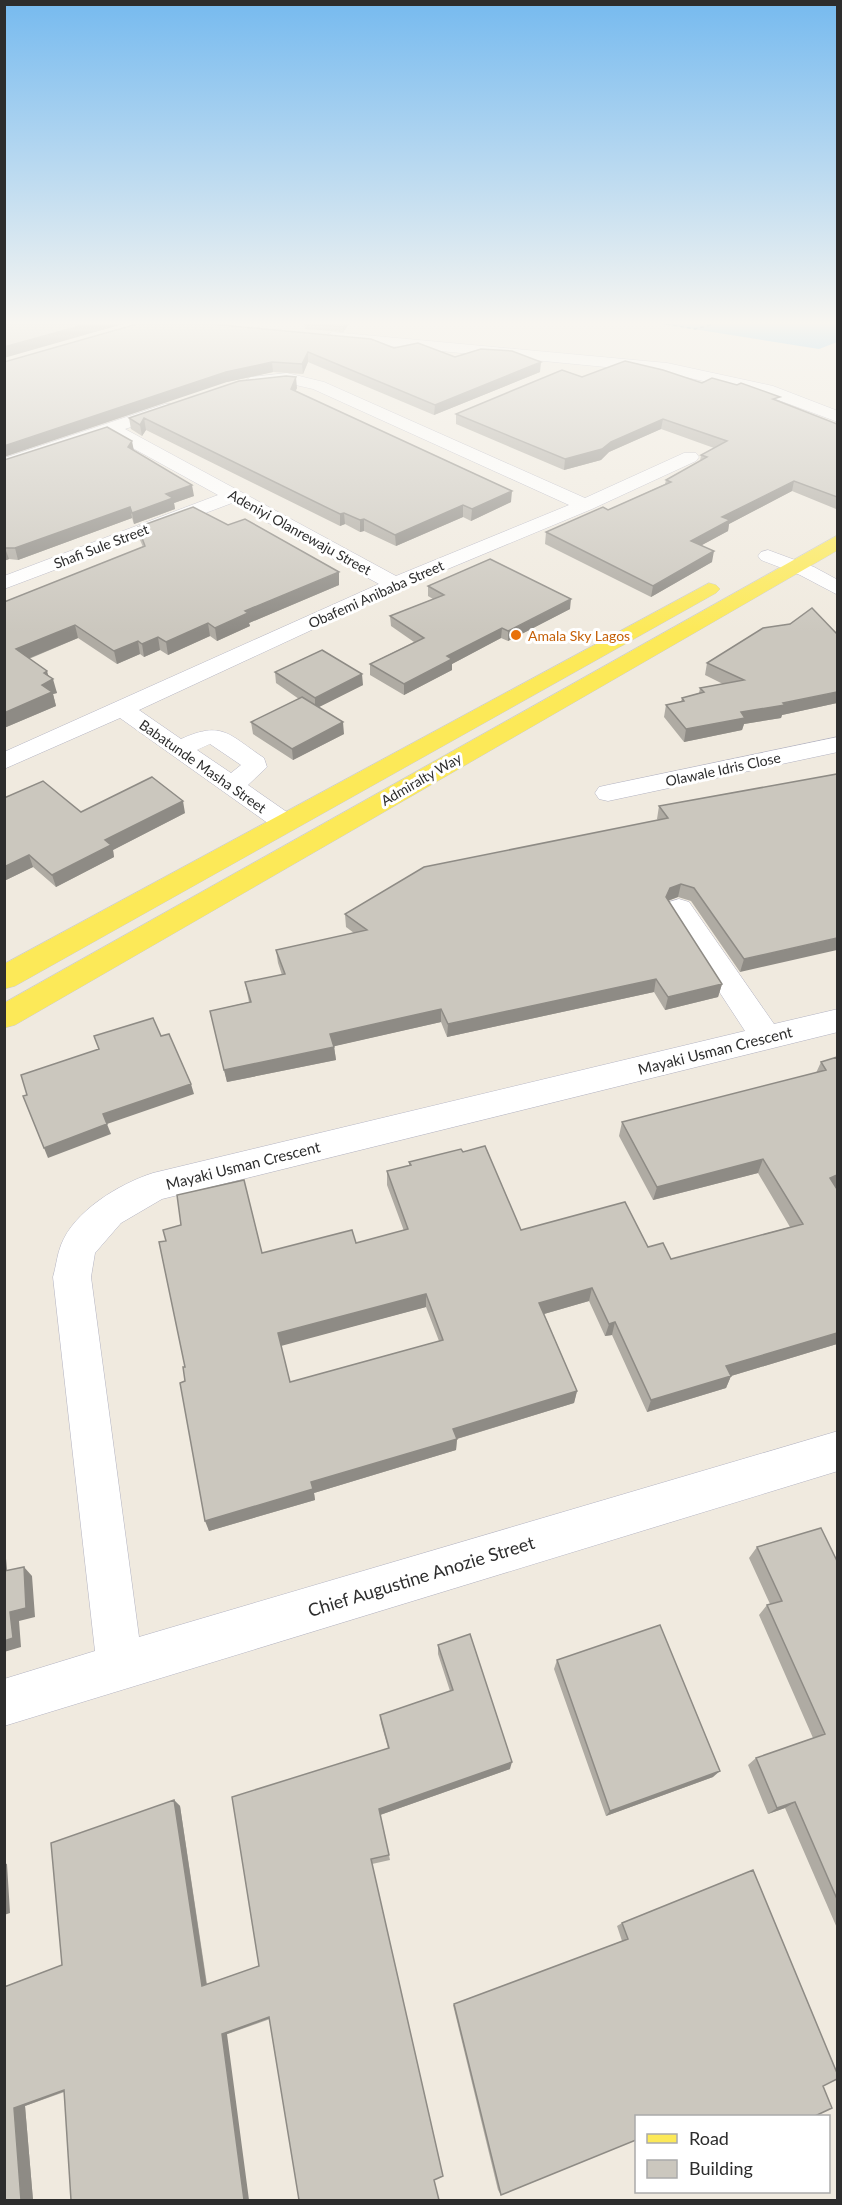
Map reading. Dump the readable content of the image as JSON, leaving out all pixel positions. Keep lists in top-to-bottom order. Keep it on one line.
{"streets":{"main road":["Admiralty Way"],"street":["Adeniyi Olanrewaju Street","Shafi Sule Street","Obafemi Anibaba Street","Babatunde Masha Street","Olawale Idris Close","Mayaki Usman Crescent","Chief Augustine Anozie Street"]},"crossings":[["Adeniyi Olanrewaju Street","Shafi Sule Street"],["Adeniyi Olanrewaju Street","Obafemi Anibaba Street"],["Obafemi Anibaba Street","Babatunde Masha Street"],["Babatunde Masha Street","Admiralty Way"],["Mayaki Usman Crescent","Chief Augustine Anozie Street"]],"places":["Amala Sky Lagos"],"legend":["Road","Building"]}
